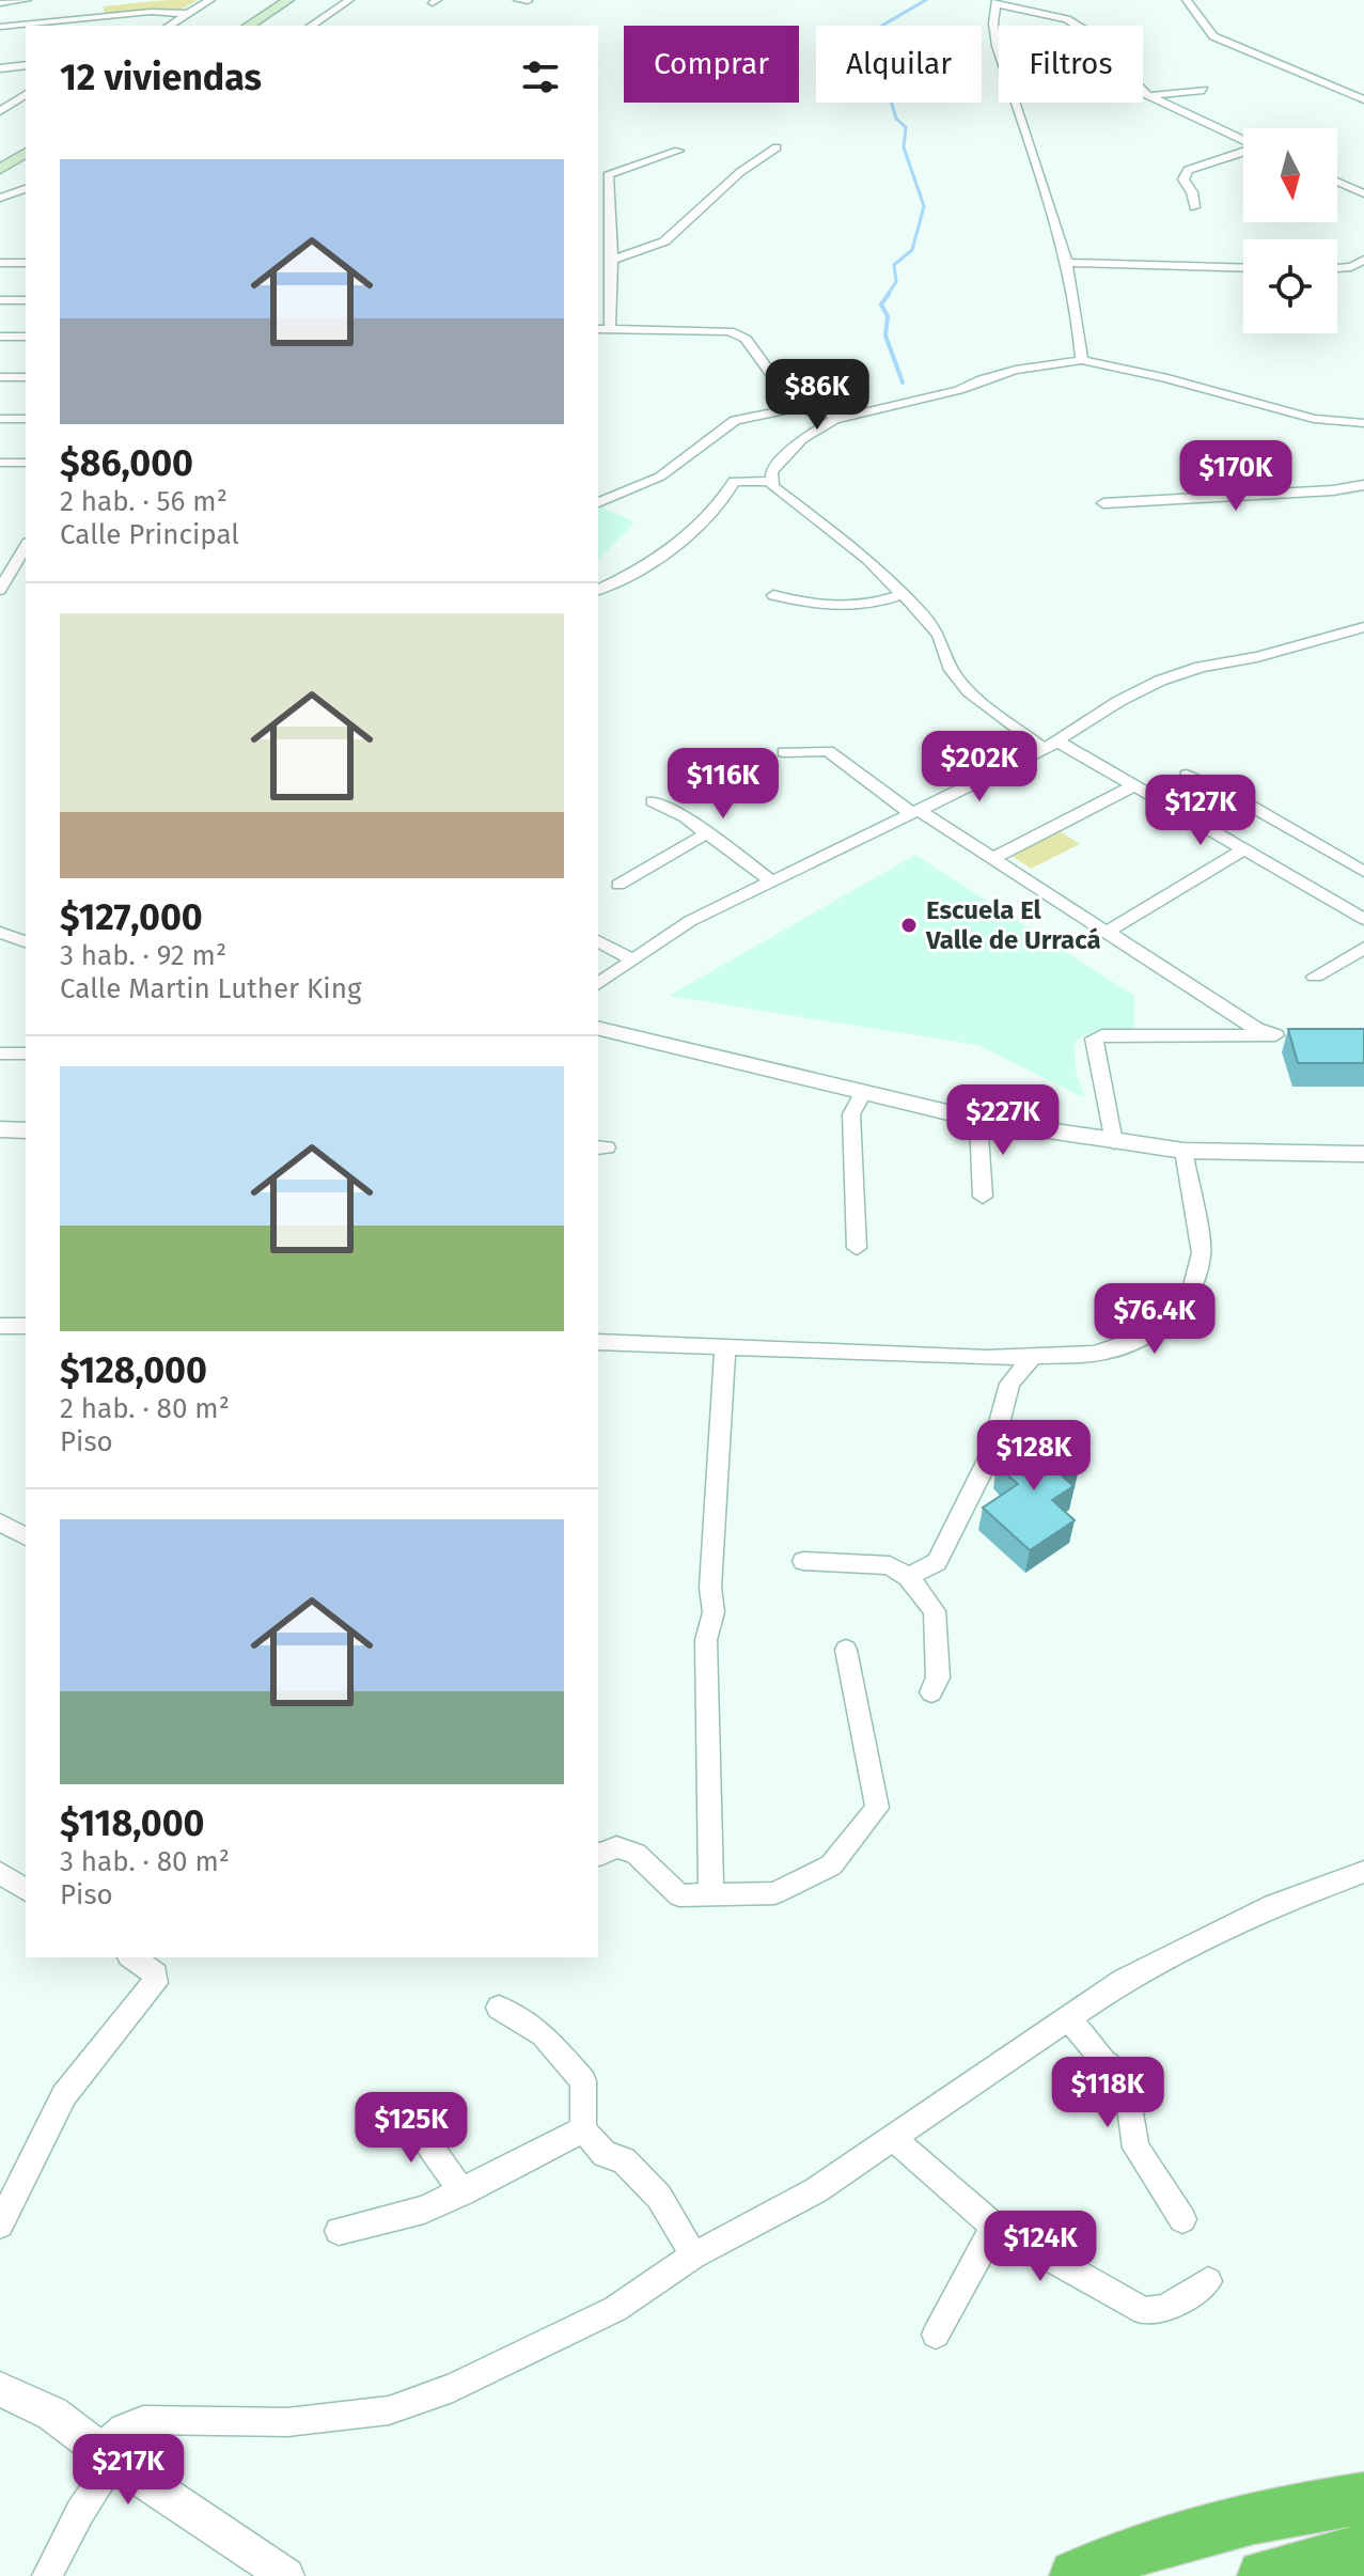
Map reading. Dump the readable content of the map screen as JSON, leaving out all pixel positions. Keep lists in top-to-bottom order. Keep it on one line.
{"places":["Escuela El Valle de Urracá"],"north":"bottom","page":{"chip":["Comprar","Alquilar","Filtros"],"heading":"12 viviendas","list":[{"name":"$86,000","note":"2 hab. · 56 m² · Calle Principal"},{"name":"$127,000","note":"3 hab. · 92 m² · Calle Martin Luther King"},{"name":"$128,000","note":"2 hab. · 80 m² · Piso"},{"name":"$118,000","note":"3 hab. · 80 m² · Piso"}],"price":["$86K","$170K","$202K","$116K","$127K","$227K","$76.4K","$128K","$118K","$125K","$124K","$217K"]}}
